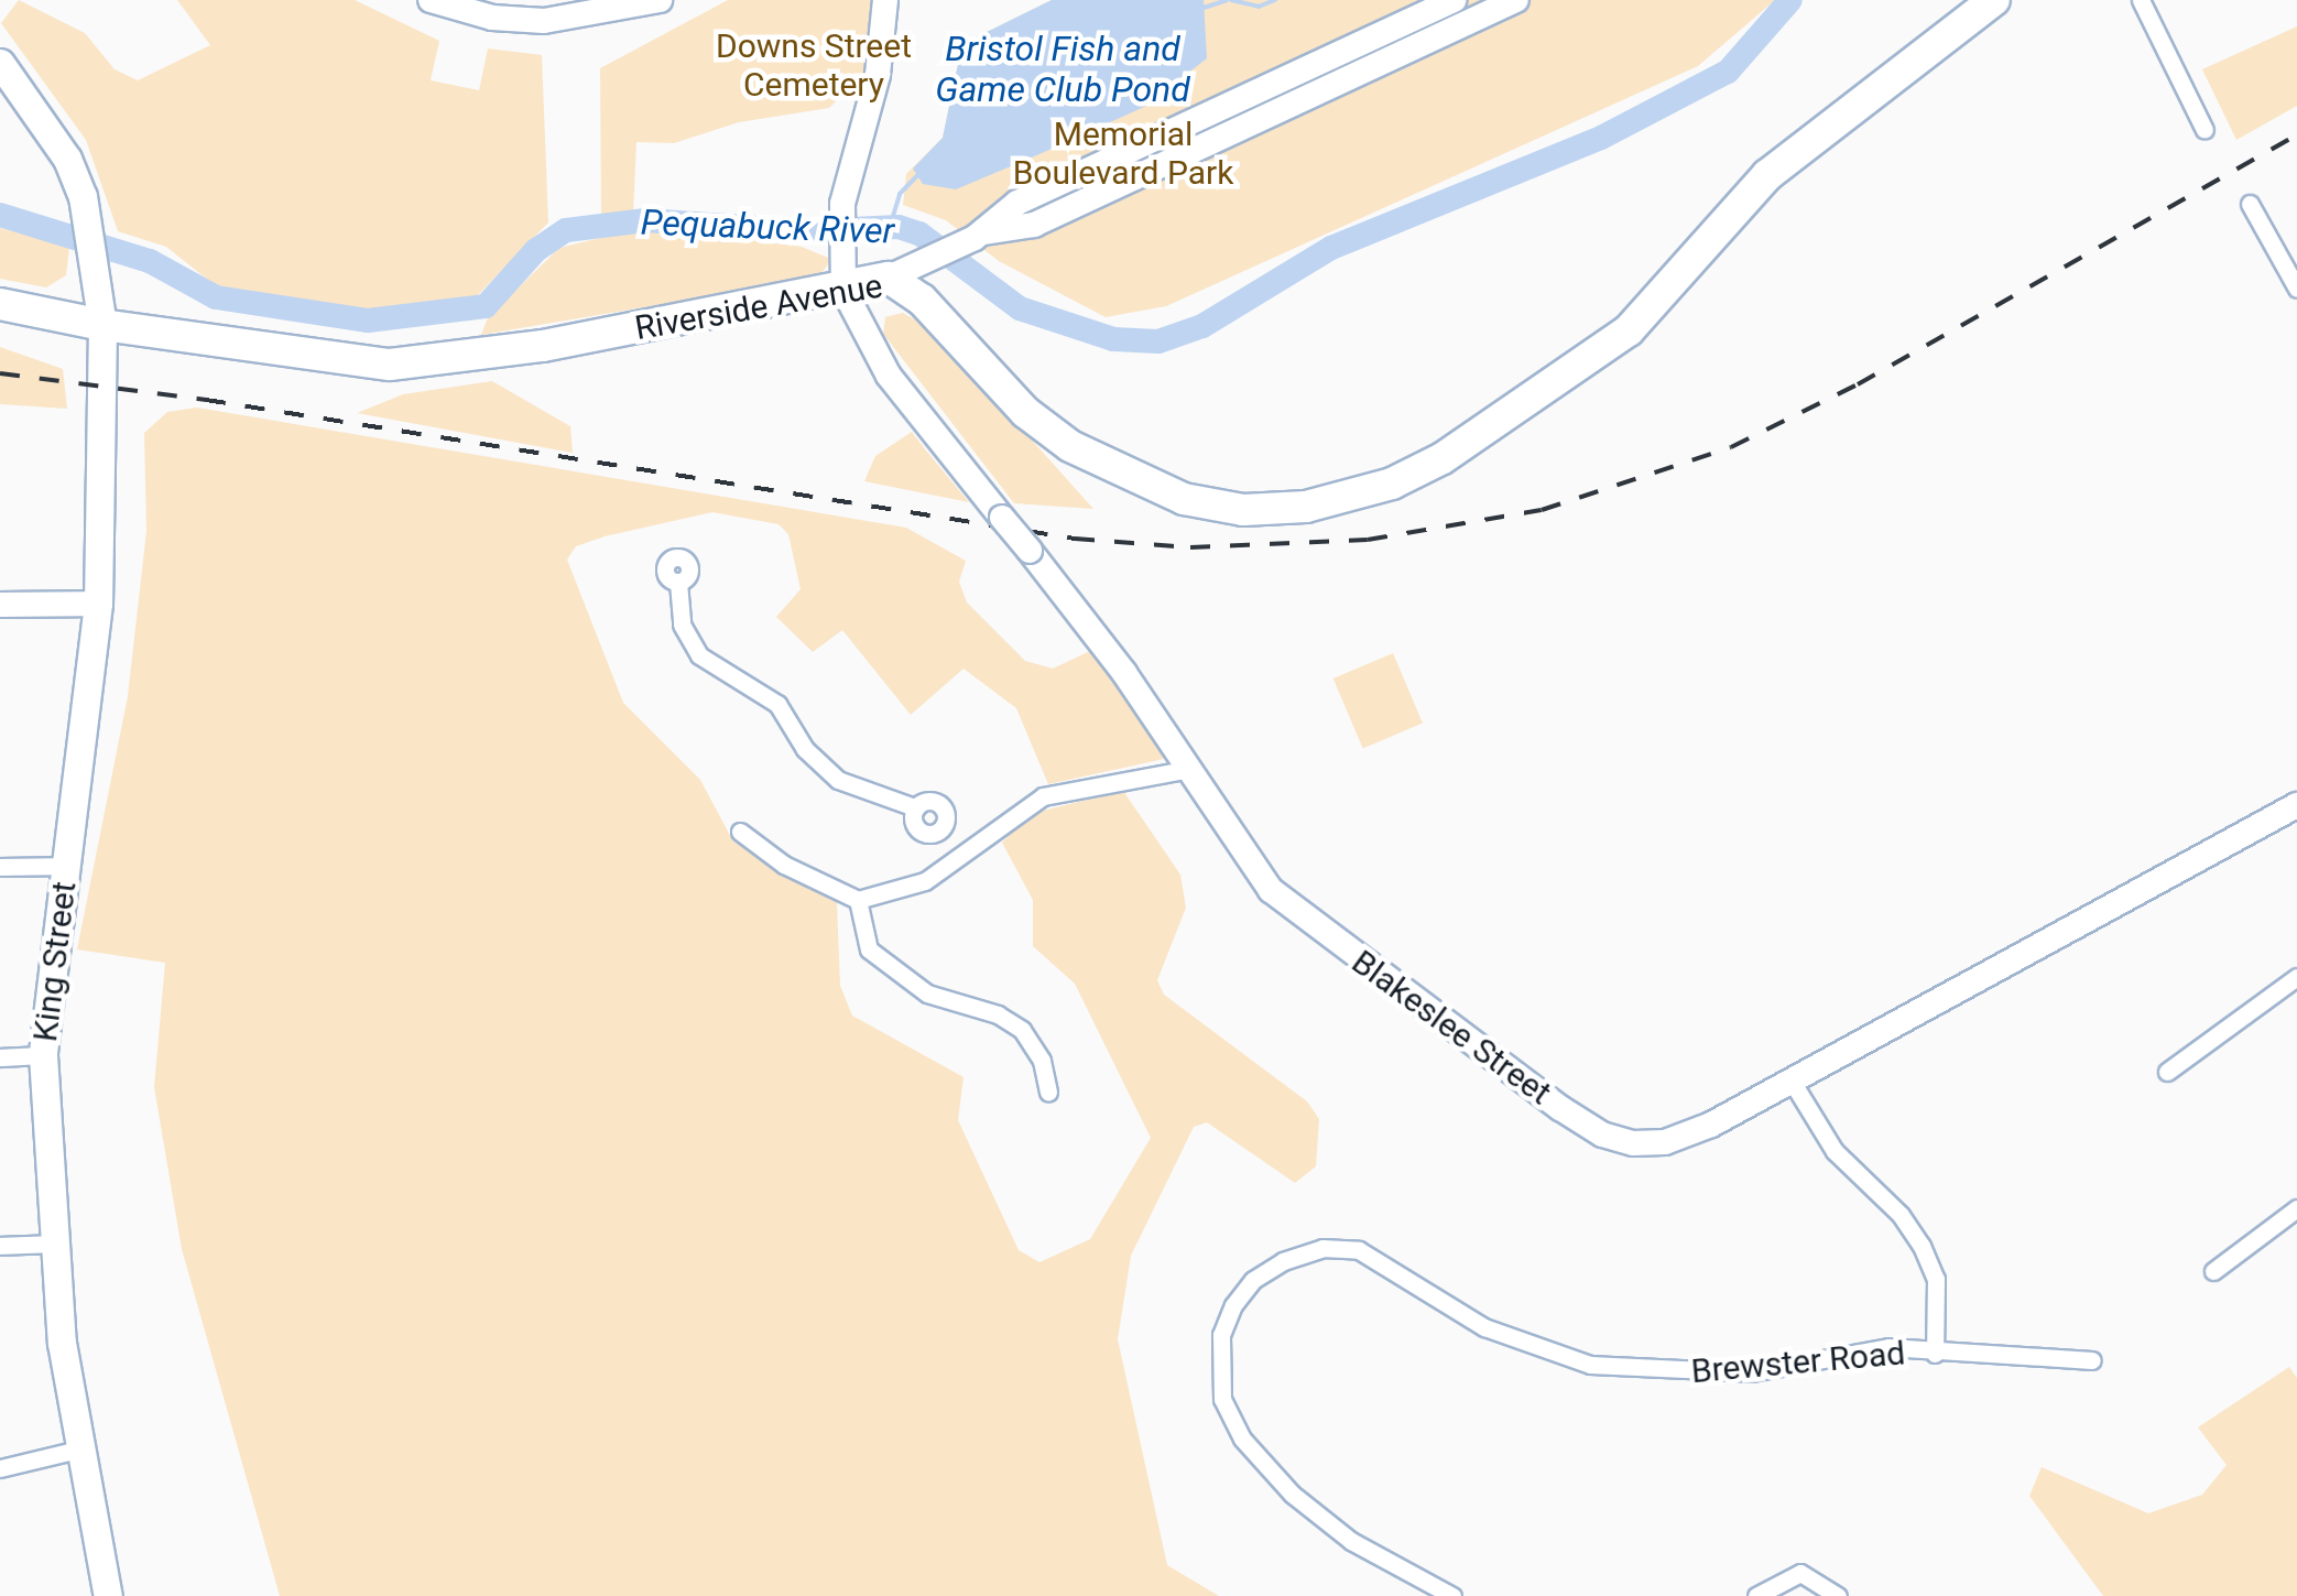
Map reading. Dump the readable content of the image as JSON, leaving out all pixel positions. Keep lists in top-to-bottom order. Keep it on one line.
{"streets":{"highway":["Riverside Avenue"],"main road":["King Street"],"street":["Blakeslee Street","Brewster Road"]},"crossings":[["Riverside Avenue","King Street"],["Riverside Avenue","Blakeslee Street"]],"water":["Bristol Fish and Game Club Pond","Pequabuck River"],"parks":["Downs Street Cemetery","Memorial Boulevard Park"]}
